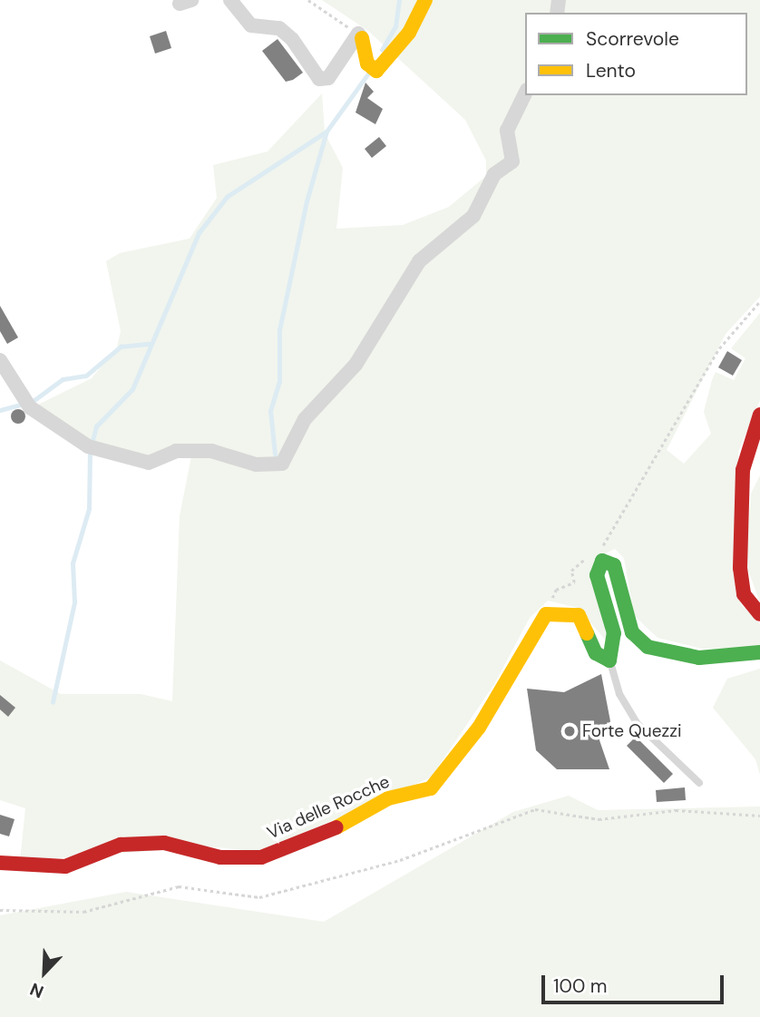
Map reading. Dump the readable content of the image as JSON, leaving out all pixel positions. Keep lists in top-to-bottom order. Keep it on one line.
{"streets":{"street":["Via delle Rocche"]},"places":["Forte Quezzi"],"legend":["Scorrevole","Lento"],"scale_bar":"100 m","north":"bottom left"}
